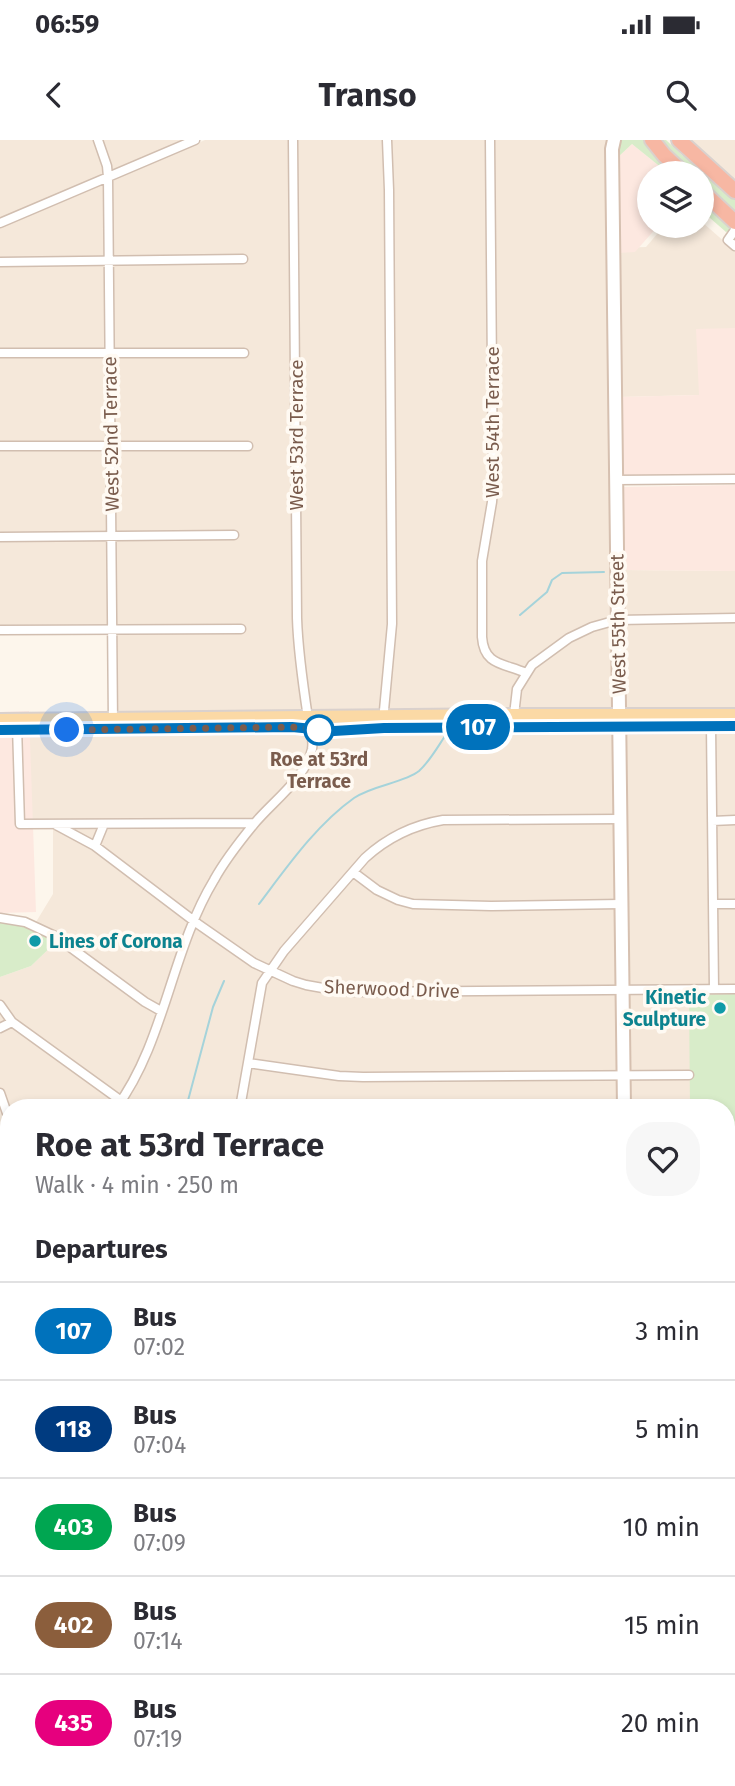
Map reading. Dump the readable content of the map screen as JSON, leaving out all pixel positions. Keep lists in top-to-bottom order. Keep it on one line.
{"streets":{"street":["West 54th Terrace","West 52nd Terrace","West 53rd Terrace","West 55th Street","Sherwood Drive"]},"crossings":[["West 53rd Terrace","Sherwood Drive"],["West 55th Street","Sherwood Drive"]],"places":["Roe at 53rd Terrace","Lines of Corona","Kinetic Sculpture"],"lines":["bus line 107"],"page":{"status":"06:59","header":"Transo","on_map":"107","heading":[["Roe at 53rd Terrace","Walk · 4 min · 250 m"],"Departures"],"list":[{"mark":"107","name":"Bus","note":"07:02","value":"3 min"},{"mark":"118","name":"Bus","note":"07:04","value":"5 min"},{"mark":"403","name":"Bus","note":"07:09","value":"10 min"},{"mark":"402","name":"Bus","note":"07:14","value":"15 min"},{"mark":"435","name":"Bus","note":"07:19","value":"20 min"}]}}
